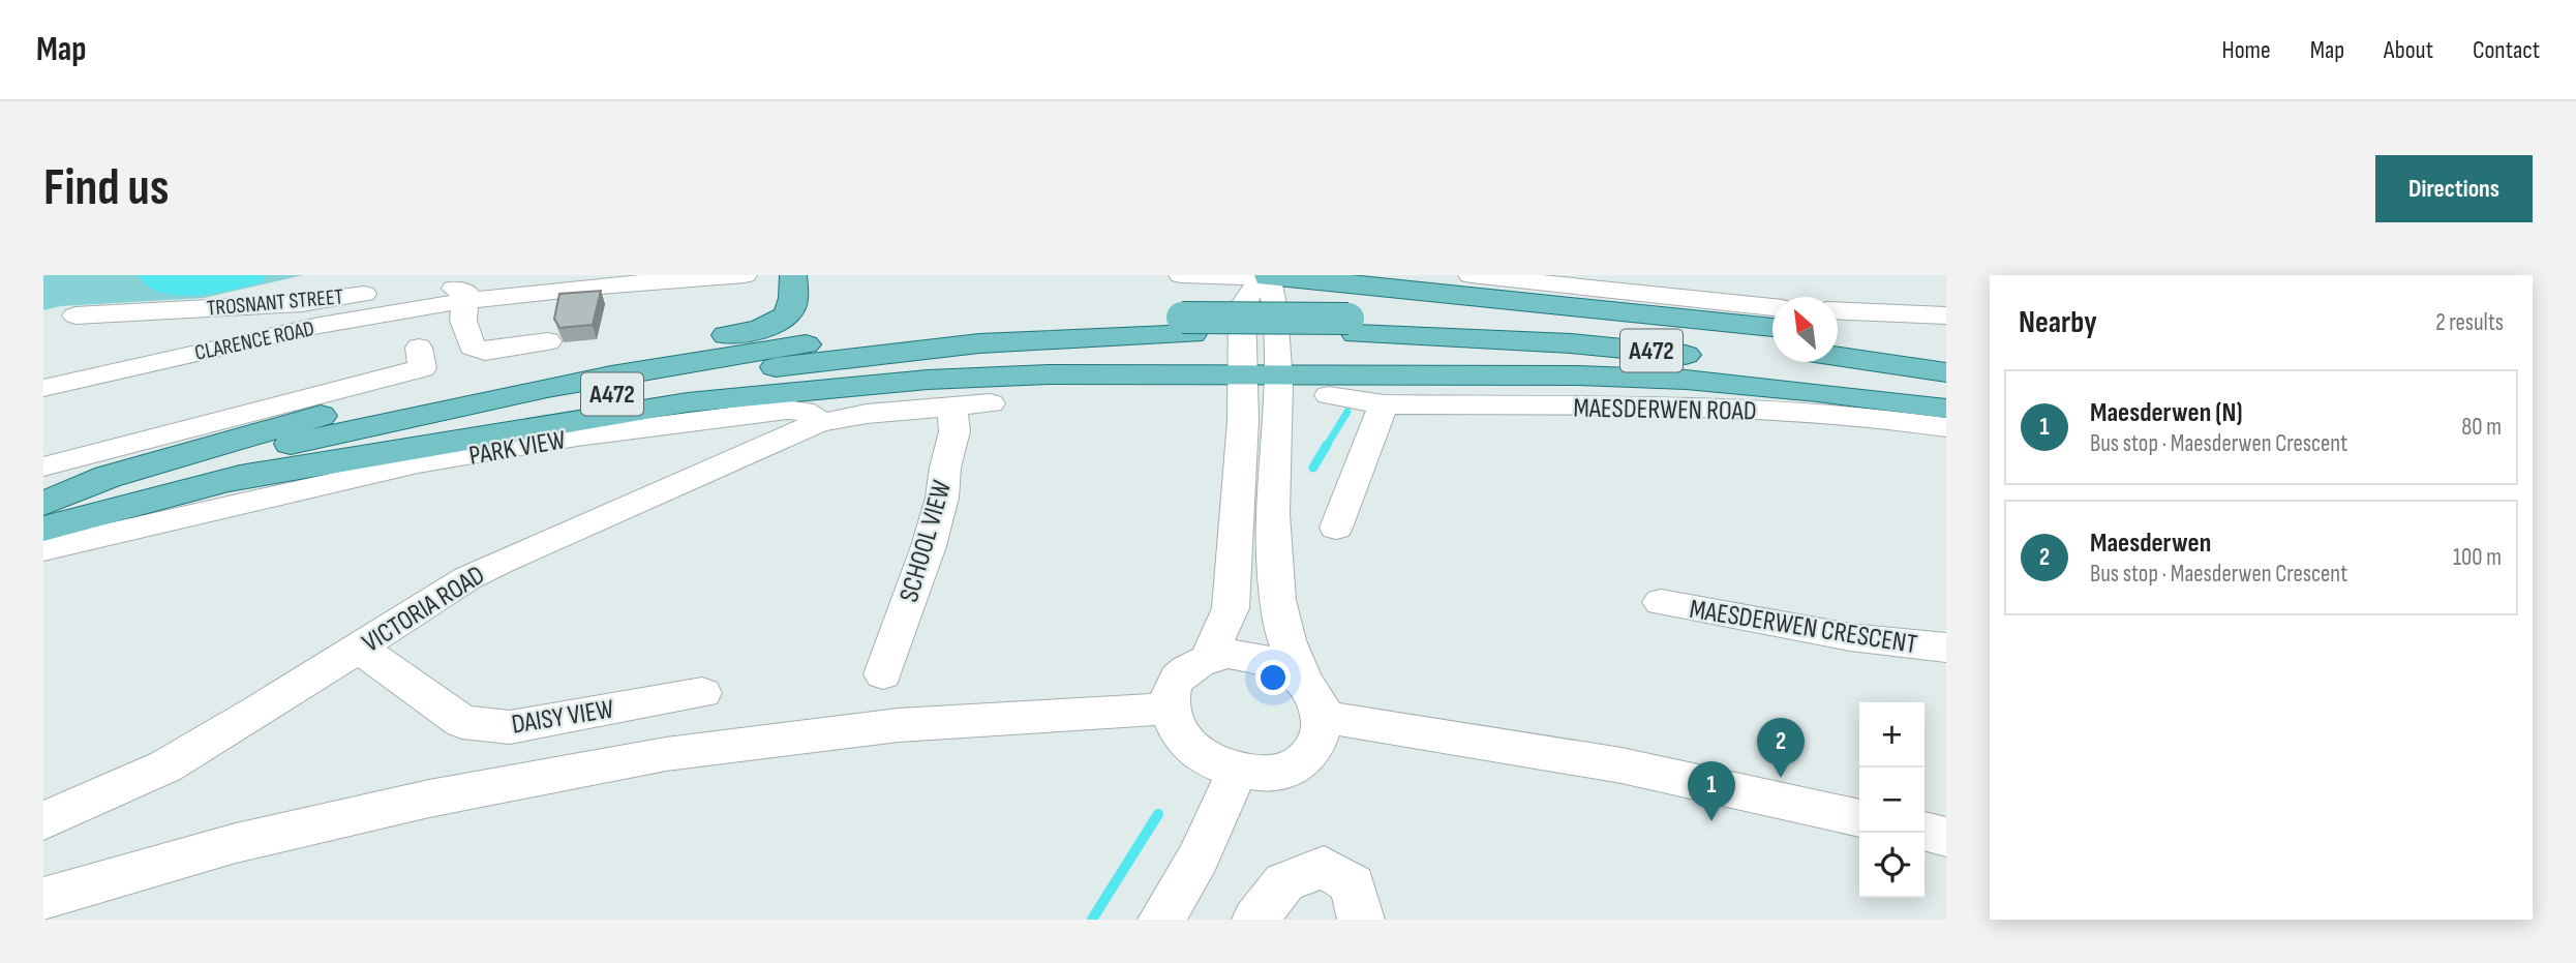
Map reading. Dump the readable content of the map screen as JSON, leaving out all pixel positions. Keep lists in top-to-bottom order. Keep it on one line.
{"streets":{"main road":["A472"],"street":["TROSNANT STREET","CLARENCE ROAD","MAESDERWEN ROAD","PARK VIEW","SCHOOL VIEW","VICTORIA ROAD","MAESDERWEN CRESCENT","DAISY VIEW"]},"crossings":[["TROSNANT STREET","CLARENCE ROAD"],["PARK VIEW","VICTORIA ROAD"],["VICTORIA ROAD","DAISY VIEW"]],"north":"top left","page":{"header":"Map","nav":["Home","Map","About","Contact"],"buttons":"Directions","title":"Find us","heading":["Nearby","2 results"],"list":[{"mark":"1","name":"Maesderwen (N)","note":"Bus stop · Maesderwen Crescent","value":"80 m"},{"mark":"2","name":"Maesderwen","note":"Bus stop · Maesderwen Crescent","value":"100 m"}],"map_buttons":["+","−"],"pins":["2","1"]}}
